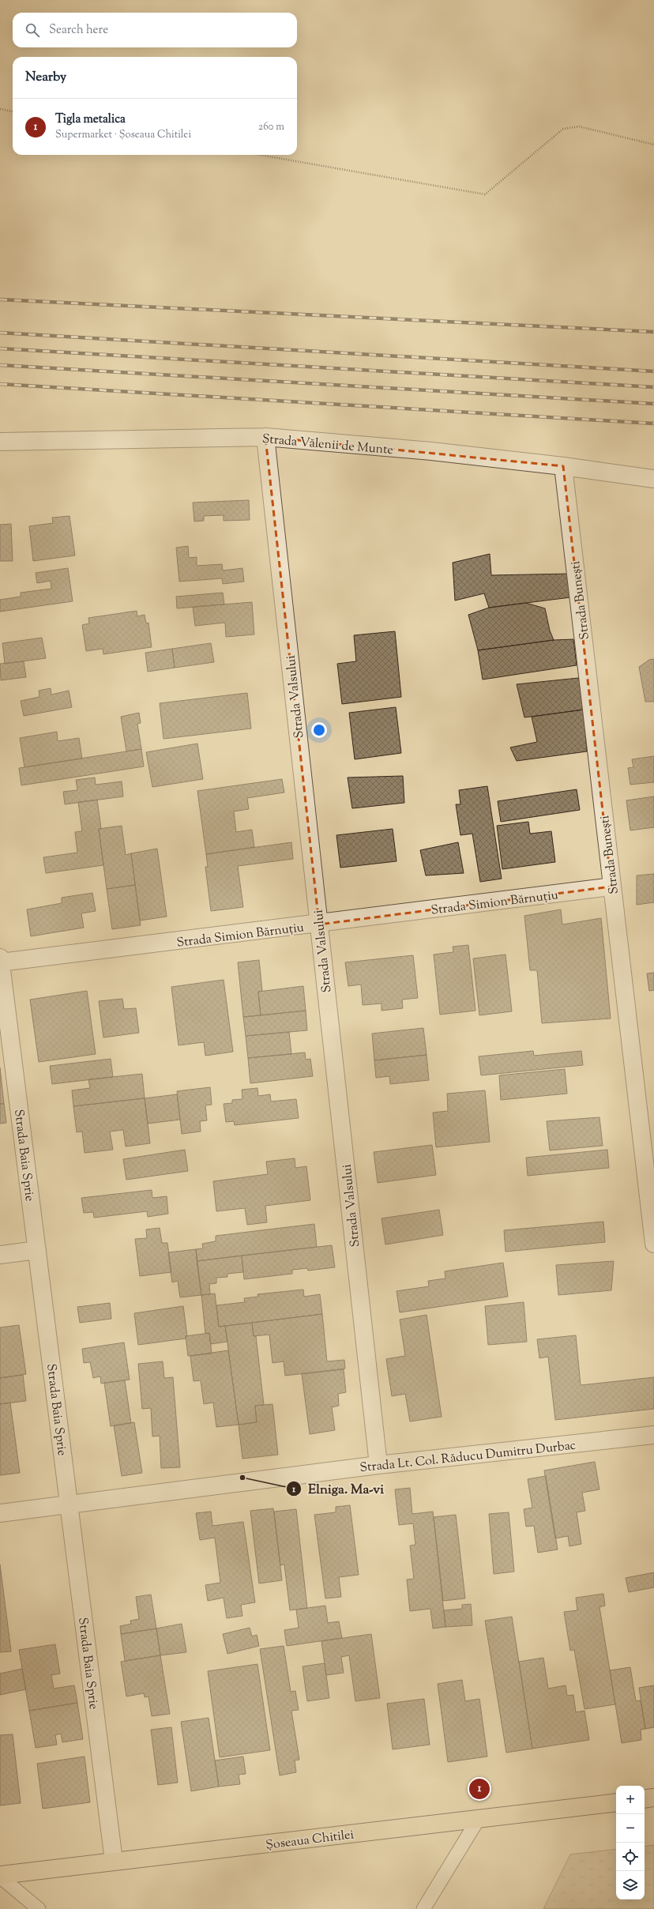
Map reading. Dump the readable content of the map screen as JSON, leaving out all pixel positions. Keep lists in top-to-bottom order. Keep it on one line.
{"streets":{"main road":["Șoseaua Chitilei"],"street":["Strada Vălenii de Munte","Strada Bunești","Strada Valsului","Strada Simion Bărnuțiu","Strada Baia Sprie","Strada Lt. Col. Răducu Dumitru Durbac"]},"crossings":[["Strada Vălenii de Munte","Strada Bunești"],["Strada Vălenii de Munte","Strada Valsului"],["Strada Bunești","Strada Simion Bărnuțiu"],["Strada Valsului","Strada Simion Bărnuțiu"],["Strada Valsului","Strada Lt. Col. Răducu Dumitru Durbac"],["Strada Simion Bărnuțiu","Strada Baia Sprie"],["Strada Baia Sprie","Strada Lt. Col. Răducu Dumitru Durbac"],["Strada Baia Sprie","Șoseaua Chitilei"]],"places":["Elniga. Ma-vi"],"page":{"search":"Search here","heading":"Nearby","list":[{"mark":"1","name":"Tigla metalica","note":"Supermarket · Șoseaua Chitilei","value":"260 m"}],"pins":"1","map_buttons":["+","−"]}}
